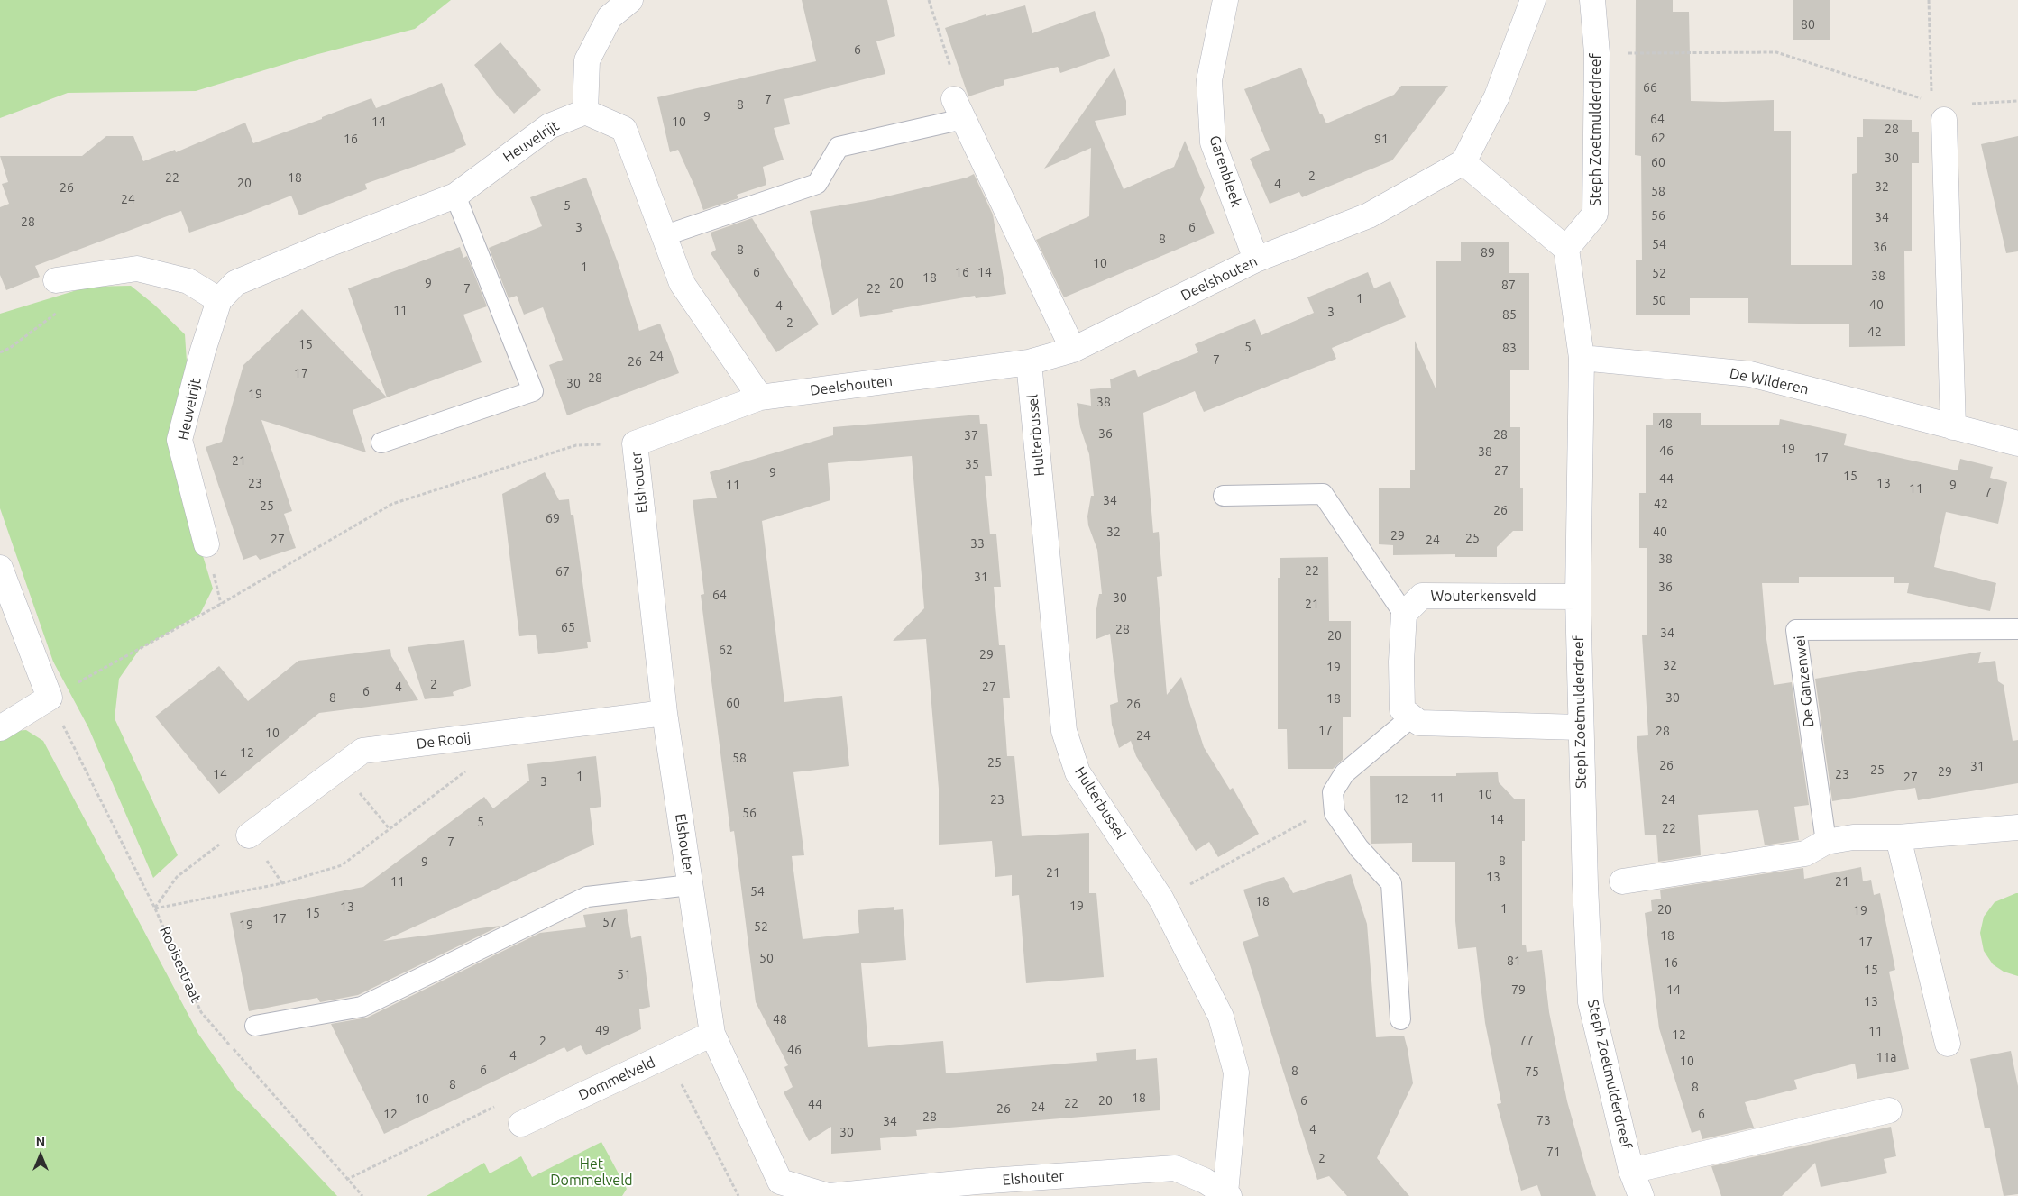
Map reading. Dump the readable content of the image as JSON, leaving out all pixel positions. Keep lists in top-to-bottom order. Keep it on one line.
{"streets":{"street":["Steph Zoetmulderdreef","Heuvelrijt","Garenbleek","Deelshouten","De Wilderen","Hulterbussel","Elshouter","Wouterkensveld","De Rooij","Dommelveld"],"lane":["De Ganzenwei"],"path":["Rooisestraat"]},"crossings":[["Steph Zoetmulderdreef","De Wilderen"],["Steph Zoetmulderdreef","Wouterkensveld"],["Garenbleek","Deelshouten"],["Deelshouten","Hulterbussel"],["Deelshouten","Elshouter"],["Hulterbussel","Elshouter"],["Elshouter","De Rooij"],["Elshouter","Dommelveld"]],"parks":["Het Dommelveld"],"house_numbers":["80","6","66","7","8","9","64","14","10","28","62","16","91","30","60","2","22","18","20","4","32","26","58","24","5","56","34","28","3","6","8","54","36","8","89","10","1","6","16","14","52","38","18","9","20","87","7","22","1","50","40","4","11","3","85","2","42","15","5","83","24","7","26","17","28","30","19","38","48","36","28","37","19","46","38","17","21","35","27","9","15","44","23","13","11","9","11","7","34","42","25","26","69","32","40","29","25","27","24","33","38","22","67","31","36","64","30","21","65","28","34","20","62","29","32","19","2","4","27","6","8","30","18","60","26","17","28","10","24","12","58","25","26","31","25","29","14","23","1","27","3","10","11","12","23","24","56","14","5","22","7","8","9","21","13","11","21","54","18","19","13","1","20","19","15","17","57","19","52","18","17","50","81","16","15","51","79","14","13","48","49","11","12","77","2","46","4","11a","10","6","8","75","8","8","18","10","20","6","22","44","24","26","12","6","28","73","34","4","30","71","2"],"north":"top"}
